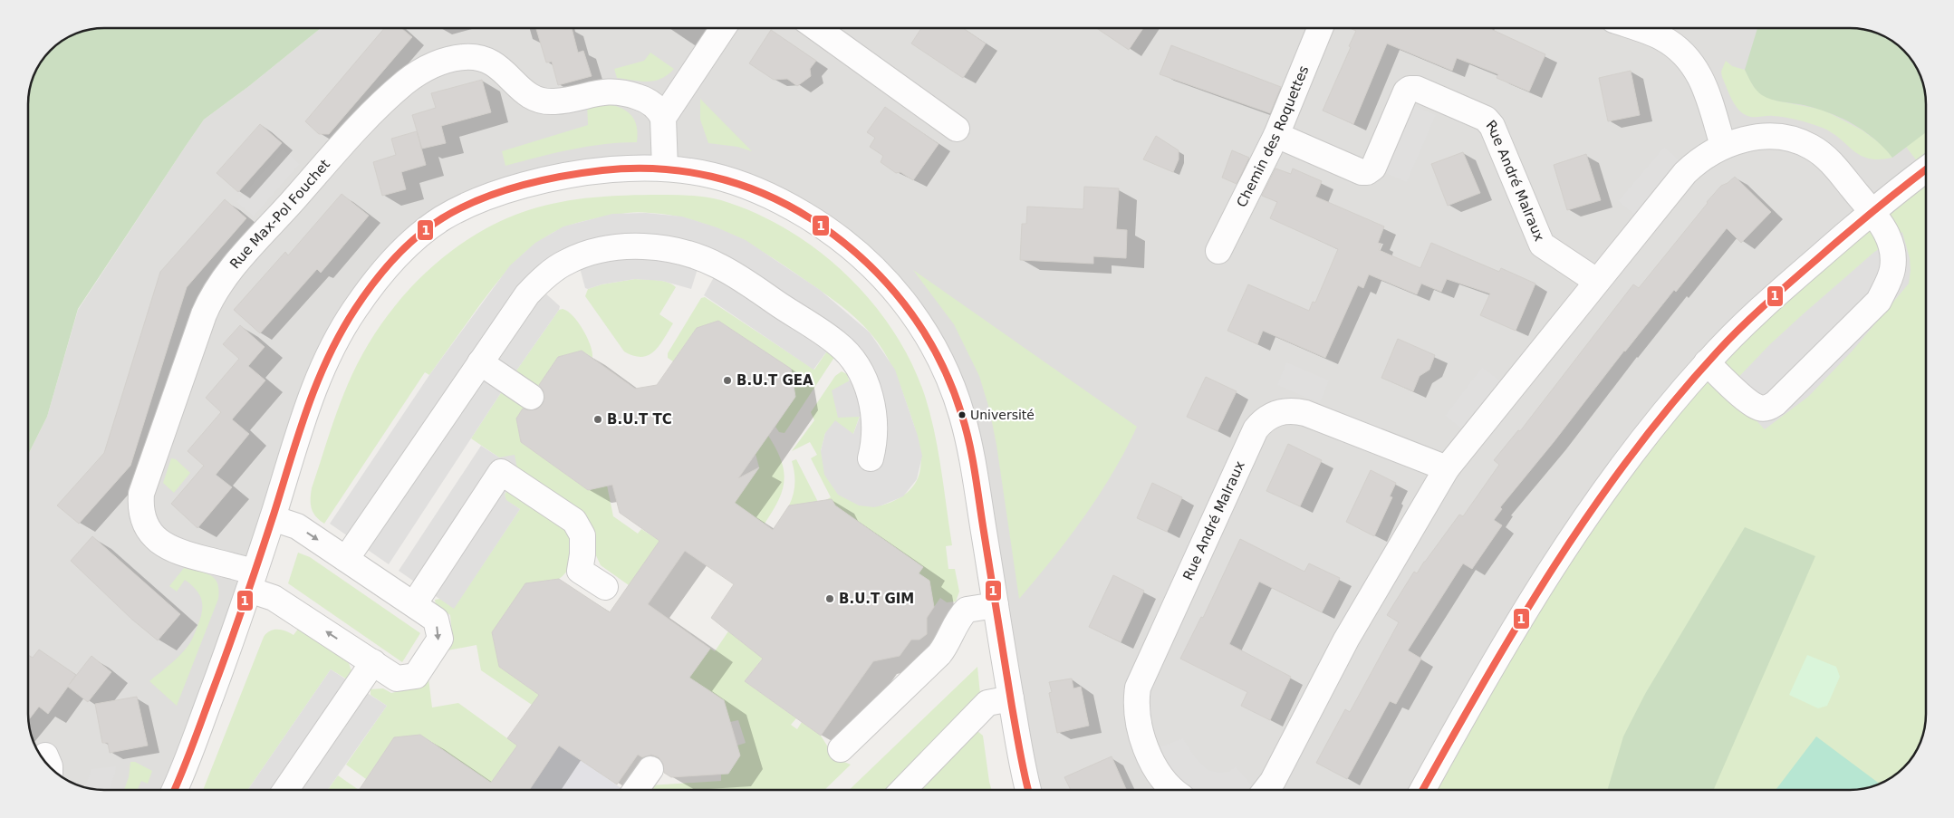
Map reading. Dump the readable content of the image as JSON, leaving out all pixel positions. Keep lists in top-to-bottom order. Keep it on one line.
{"streets":{"street":["Chemin des Roquettes","Rue André Malraux","Rue Max-Pol Fouchet"]},"crossings":[["Chemin des Roquettes","Rue André Malraux"]],"places":["B.U.T GEA","Université","B.U.T TC","B.U.T GIM"],"lines":["transit line 1"]}
